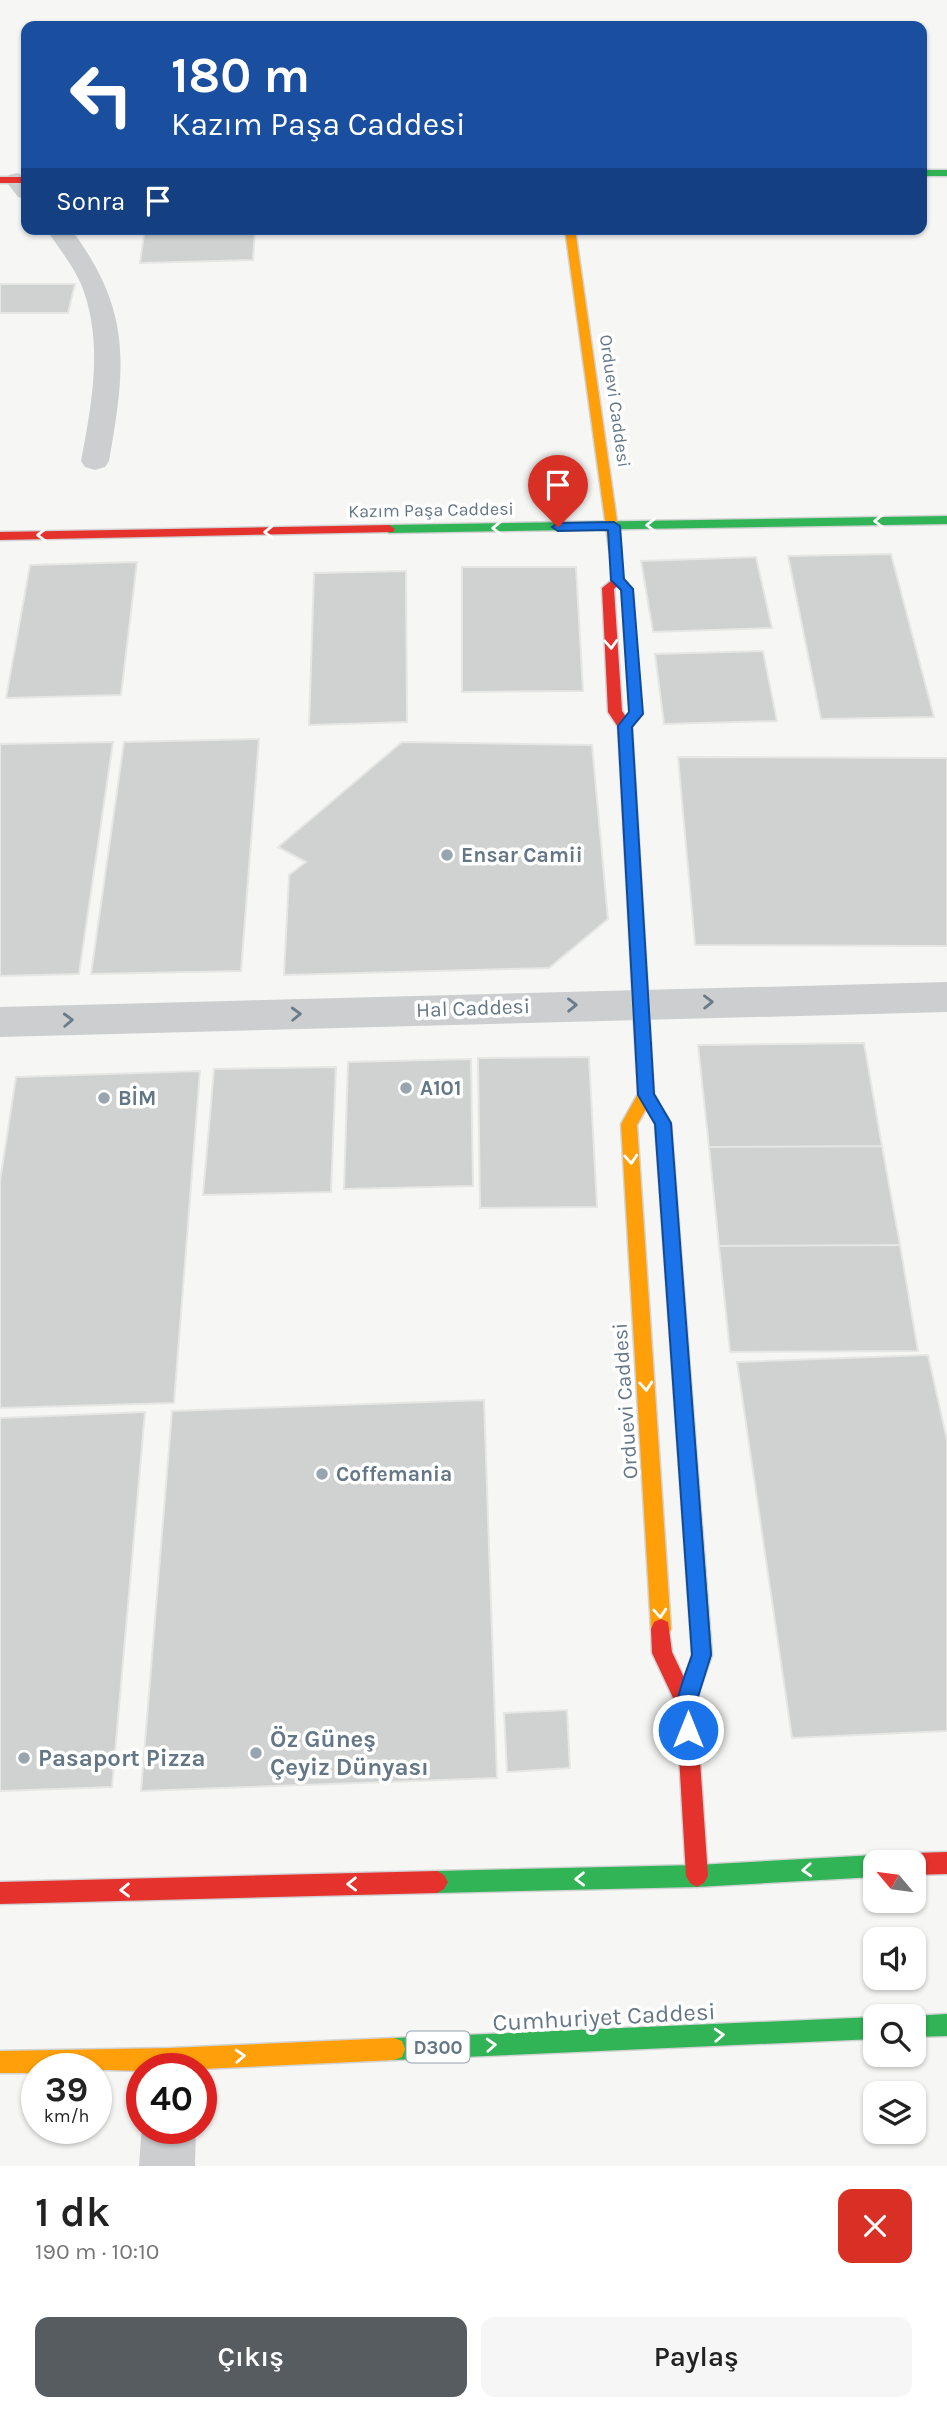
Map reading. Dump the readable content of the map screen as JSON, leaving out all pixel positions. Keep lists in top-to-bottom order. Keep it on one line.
{"streets":{"main road":["Orduevi Caddesi","Kazım Paşa Caddesi","Cumhuriyet Caddesi","D300"],"street":["Hal Caddesi"]},"crossings":[["Orduevi Caddesi","Kazım Paşa Caddesi"],["Orduevi Caddesi","Hal Caddesi"]],"one_way":["Kazım Paşa Caddesi","Hal Caddesi","Cumhuriyet Caddesi"],"places":["Ensar Camii","A101","BİM","Coffemania","Öz Güneş Çeyiz Dünyası","Pasaport Pizza"],"north":"top left","page":{"turn":["180 m","Kazım Paşa Caddesi"],"then":"Sonra","speed":"39 km/h","limit":"40","heading":["1 dk","190 m · 10:10"],"buttons":["Çıkış","Paylaş"]}}
